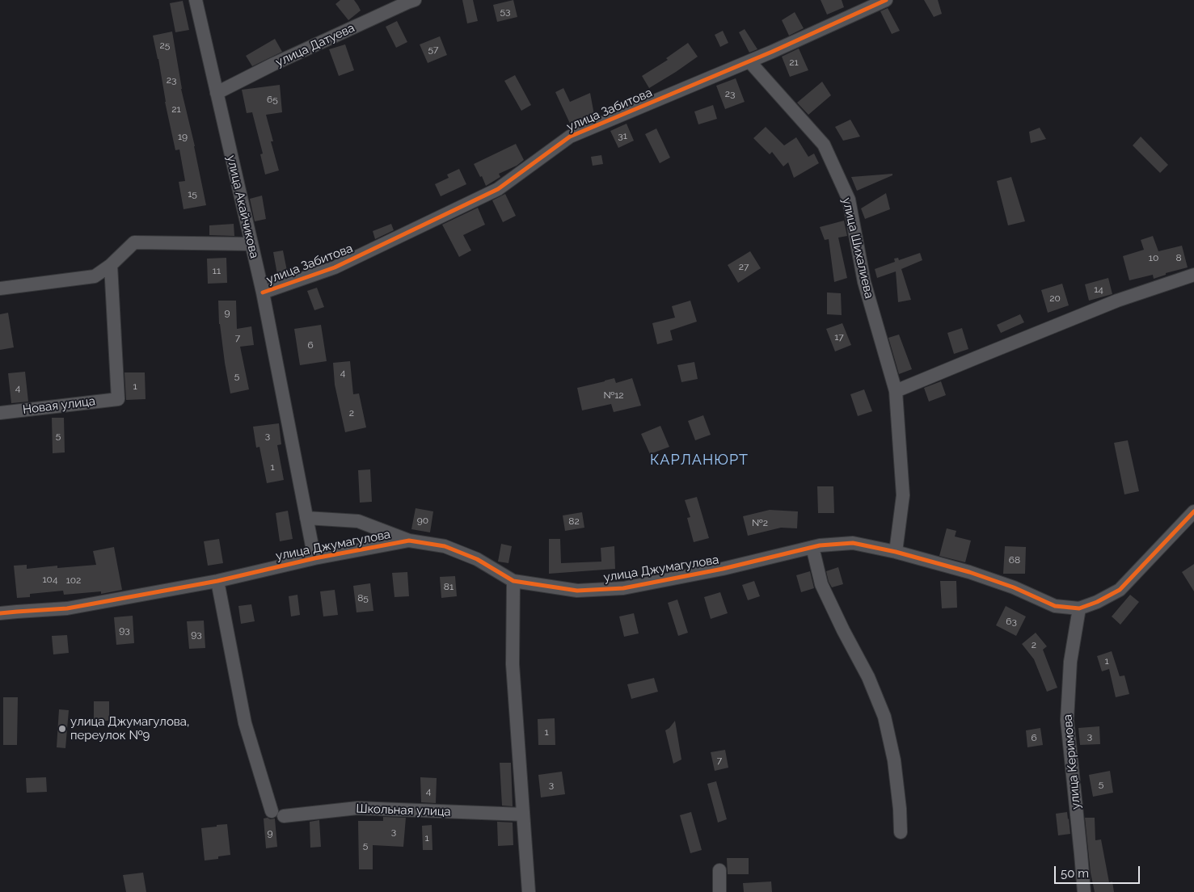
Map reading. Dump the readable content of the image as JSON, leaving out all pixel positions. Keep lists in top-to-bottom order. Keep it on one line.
{"streets":{"street":["улица Датуева","улица Забитова","улица Акайчикова","улица Шихалиева","Новая улица","улица Джумагулова","улица Керимова","Школьная улица"]},"crossings":[["улица Датуева","улица Акайчикова"],["улица Забитова","улица Акайчикова"],["улица Забитова","улица Шихалиева"],["улица Акайчикова","улица Джумагулова"],["улица Шихалиева","улица Джумагулова"],["улица Джумагулова","улица Керимова"],["улица Джумагулова","Школьная улица"]],"districts":["КАРЛАНЮРТ"],"places":["улица Джумагулова, переулок №9"],"house_numbers":["53","25","57","21","23","23","65","21","31","19","15","10","8","27","11","14","20","9","17","7","6","4","5","1","4","№12","2","5","3","1","90","82","№2","68","104","102","81","85","63","93","93","2","1","1","3","6","7","5","3","4","3","9","1","5"],"scale_bar":"50 m"}
